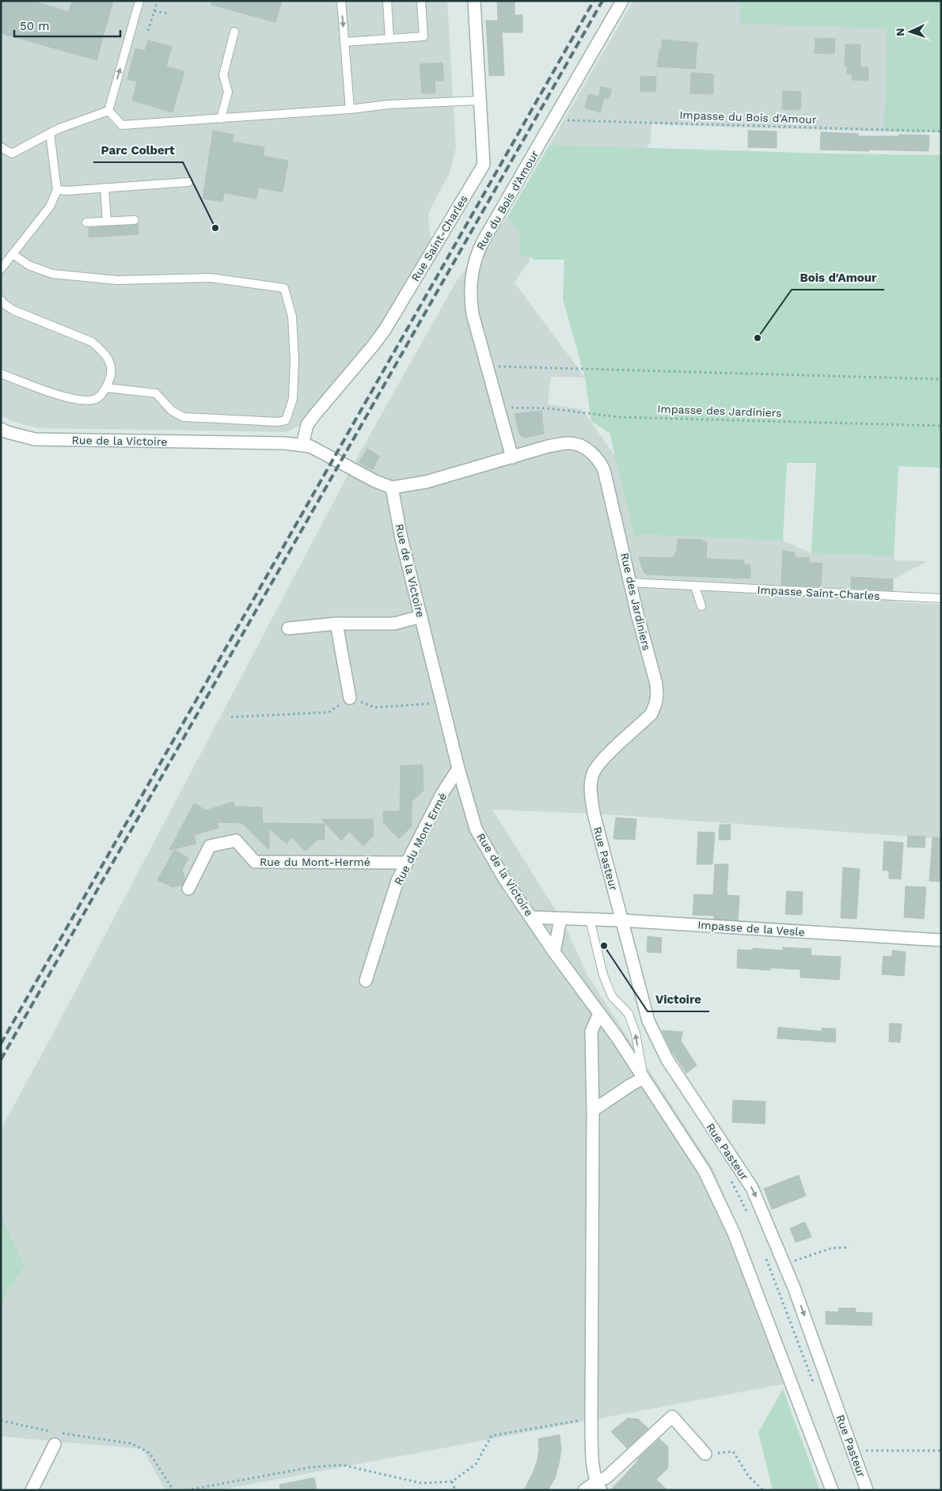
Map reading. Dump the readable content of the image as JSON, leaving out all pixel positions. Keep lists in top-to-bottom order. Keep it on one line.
{"streets":{"street":["Rue du Bois d'Amour","Rue Saint-Charles","Rue de la Victoire","Rue des Jardiniers","Rue du Mont Ermé","Rue Pasteur","Rue du Mont-Hermé","Impasse de la Vesle"],"lane":["Impasse Saint-Charles"],"path":["Impasse du Bois d'Amour","Impasse des Jardiniers"]},"crossings":[["Impasse du Bois d'Amour","Rue du Bois d'Amour"],["Rue du Bois d'Amour","Impasse des Jardiniers"],["Rue du Bois d'Amour","Rue des Jardiniers"],["Rue Saint-Charles","Rue de la Victoire"],["Rue de la Victoire","Rue du Mont Ermé"],["Rue de la Victoire","Impasse de la Vesle"],["Impasse Saint-Charles","Rue des Jardiniers"],["Rue des Jardiniers","Rue Pasteur"],["Rue du Mont Ermé","Rue du Mont-Hermé"],["Rue Pasteur","Impasse de la Vesle"]],"one_way":["Rue Pasteur"],"places":["Parc Colbert","Bois d'Amour","Victoire"],"scale_bar":"50 m","north":"left"}
